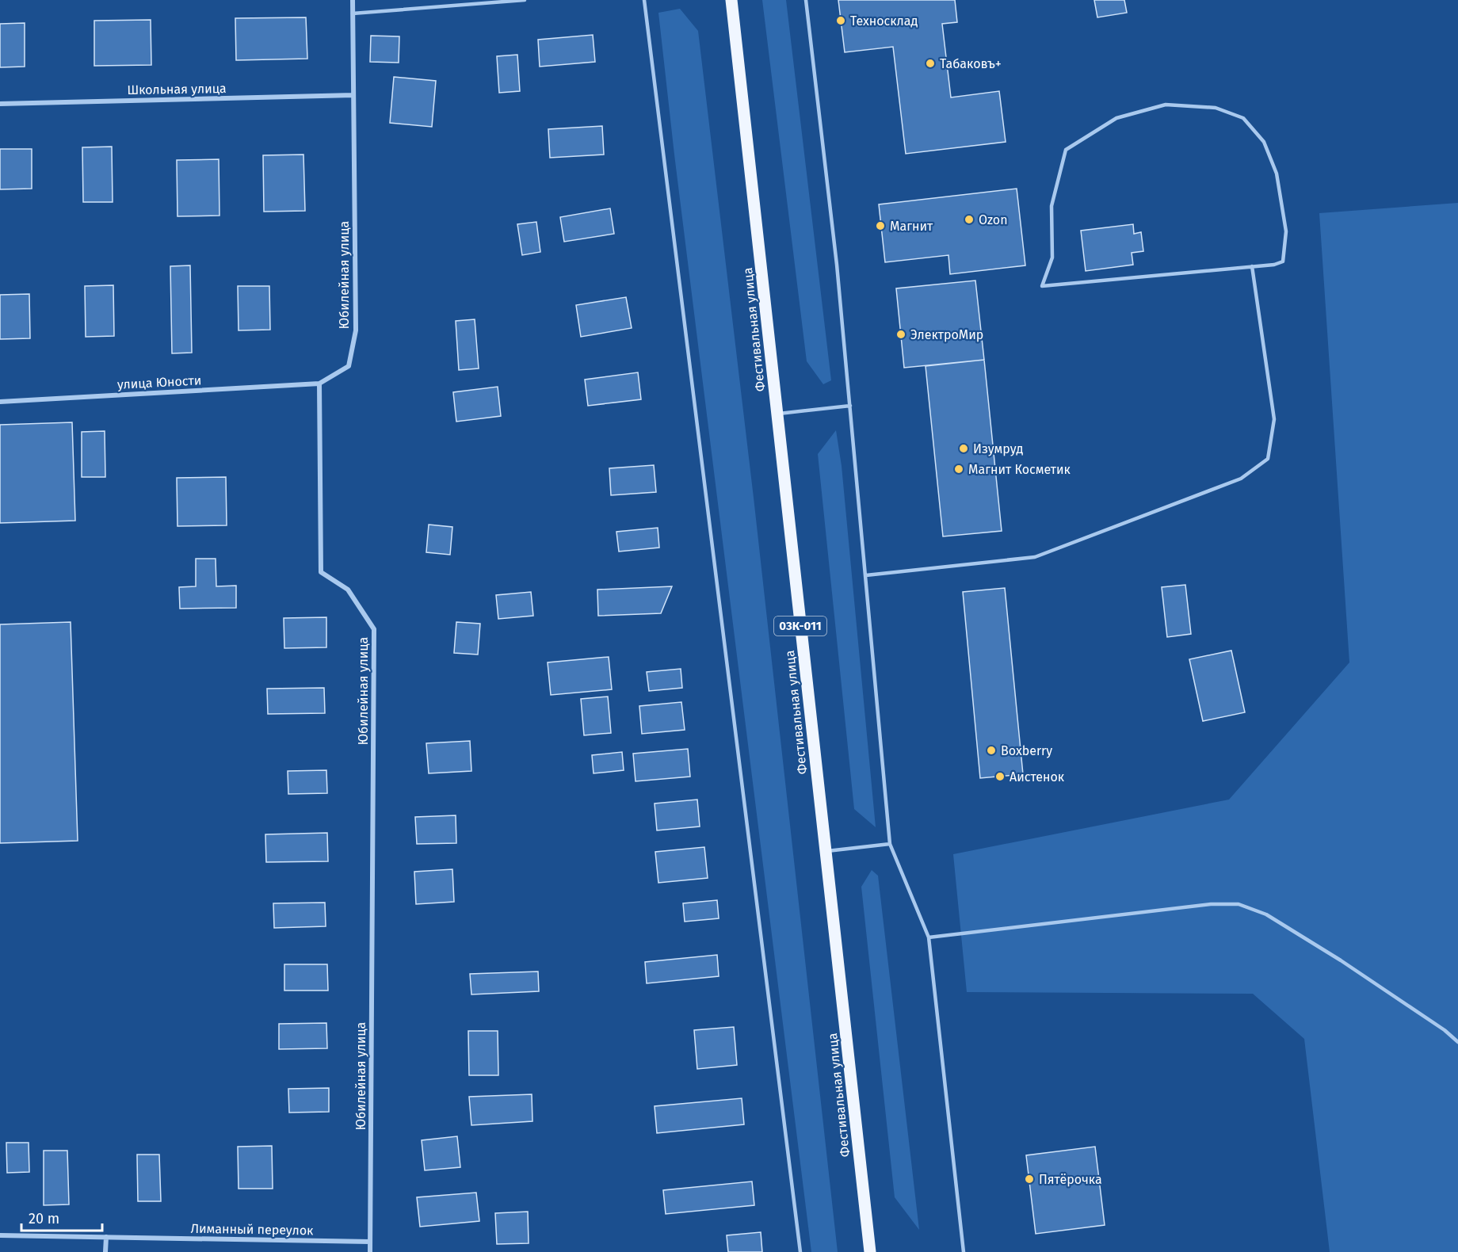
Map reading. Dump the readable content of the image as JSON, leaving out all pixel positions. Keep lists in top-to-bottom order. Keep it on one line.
{"streets":{"main road":["Фестивальная улица","03К-011"],"street":["Школьная улица","Юбилейная улица","улица Юности","Лиманный переулок"]},"crossings":[["Школьная улица","Юбилейная улица"],["Юбилейная улица","улица Юности"],["Юбилейная улица","Лиманный переулок"]],"places":["Техносклад","Табаковъ+","Ozon","Магнит","ЭлектроМир","Изумруд","Магнит Косметик","Boxberry","Аистенок","Пятёрочка"],"scale_bar":"20 m"}
